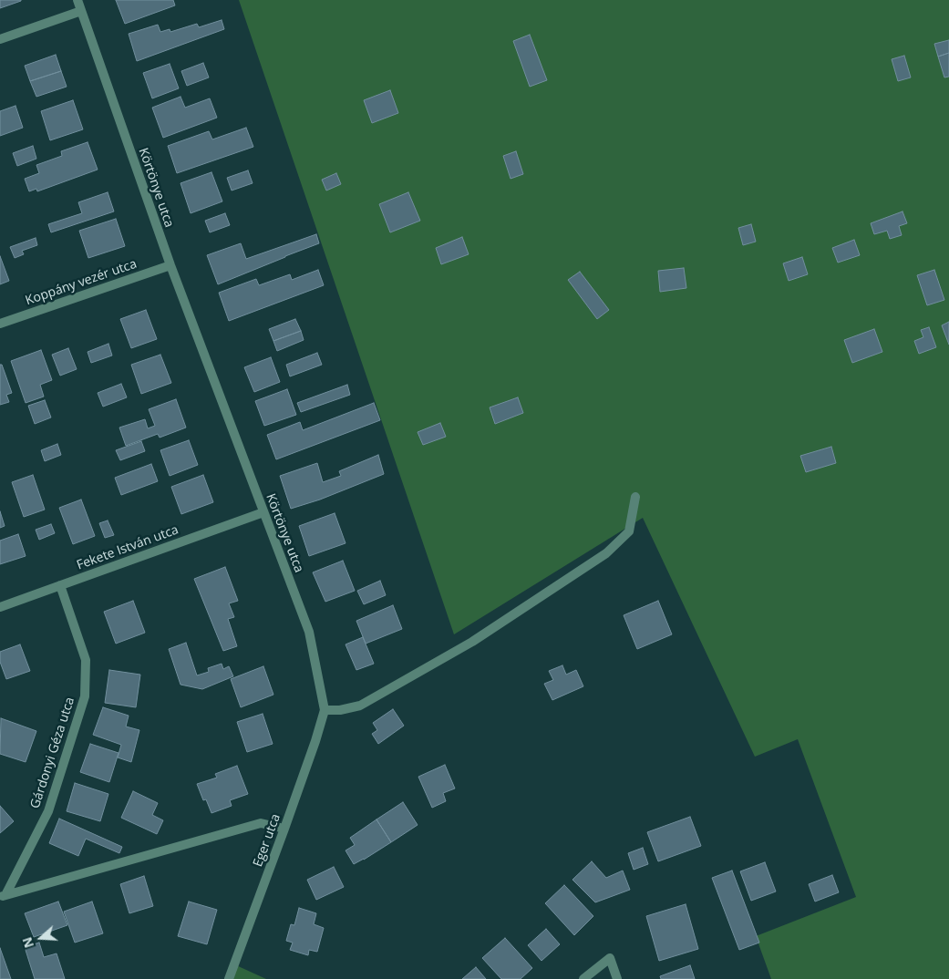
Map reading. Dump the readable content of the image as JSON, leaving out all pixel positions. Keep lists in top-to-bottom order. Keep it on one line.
{"streets":{"street":["Körtönye utca","Koppány vezér utca","Fekete István utca","Gárdonyi Géza utca","Eger utca"]},"crossings":[["Körtönye utca","Koppány vezér utca"],["Körtönye utca","Fekete István utca"],["Körtönye utca","Eger utca"],["Fekete István utca","Gárdonyi Géza utca"],["Gárdonyi Géza utca","Eger utca"]],"north":"left"}
